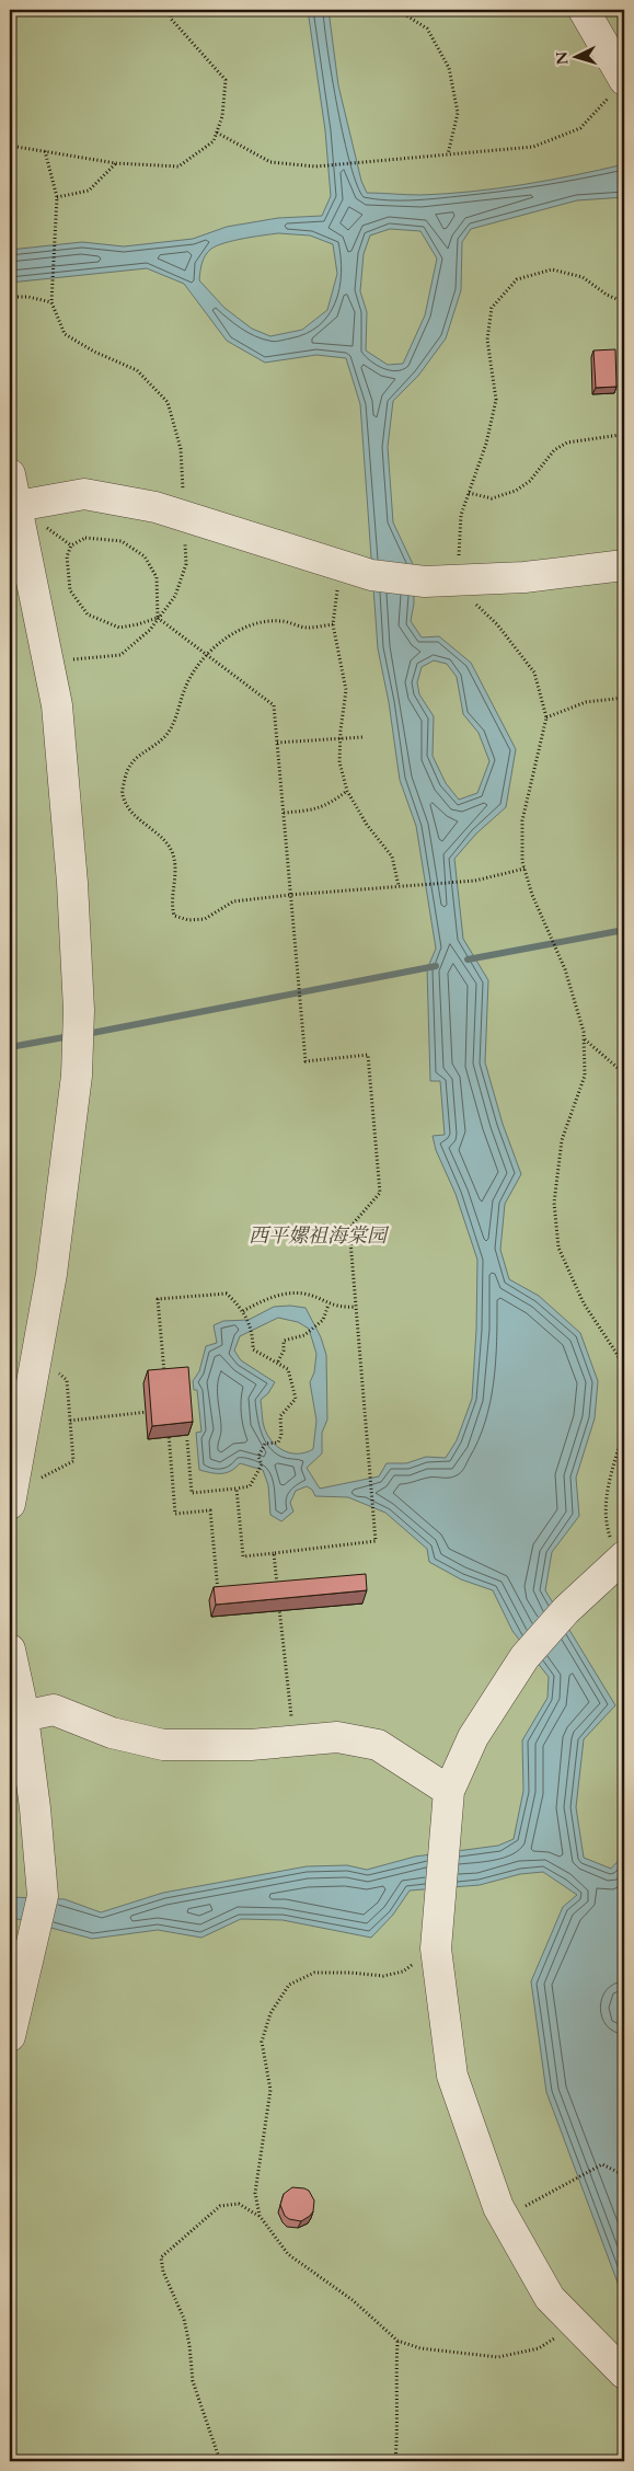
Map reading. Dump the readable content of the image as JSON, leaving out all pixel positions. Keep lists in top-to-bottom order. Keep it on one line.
{"parks":["西平嫘祖海棠园"],"north":"left"}
